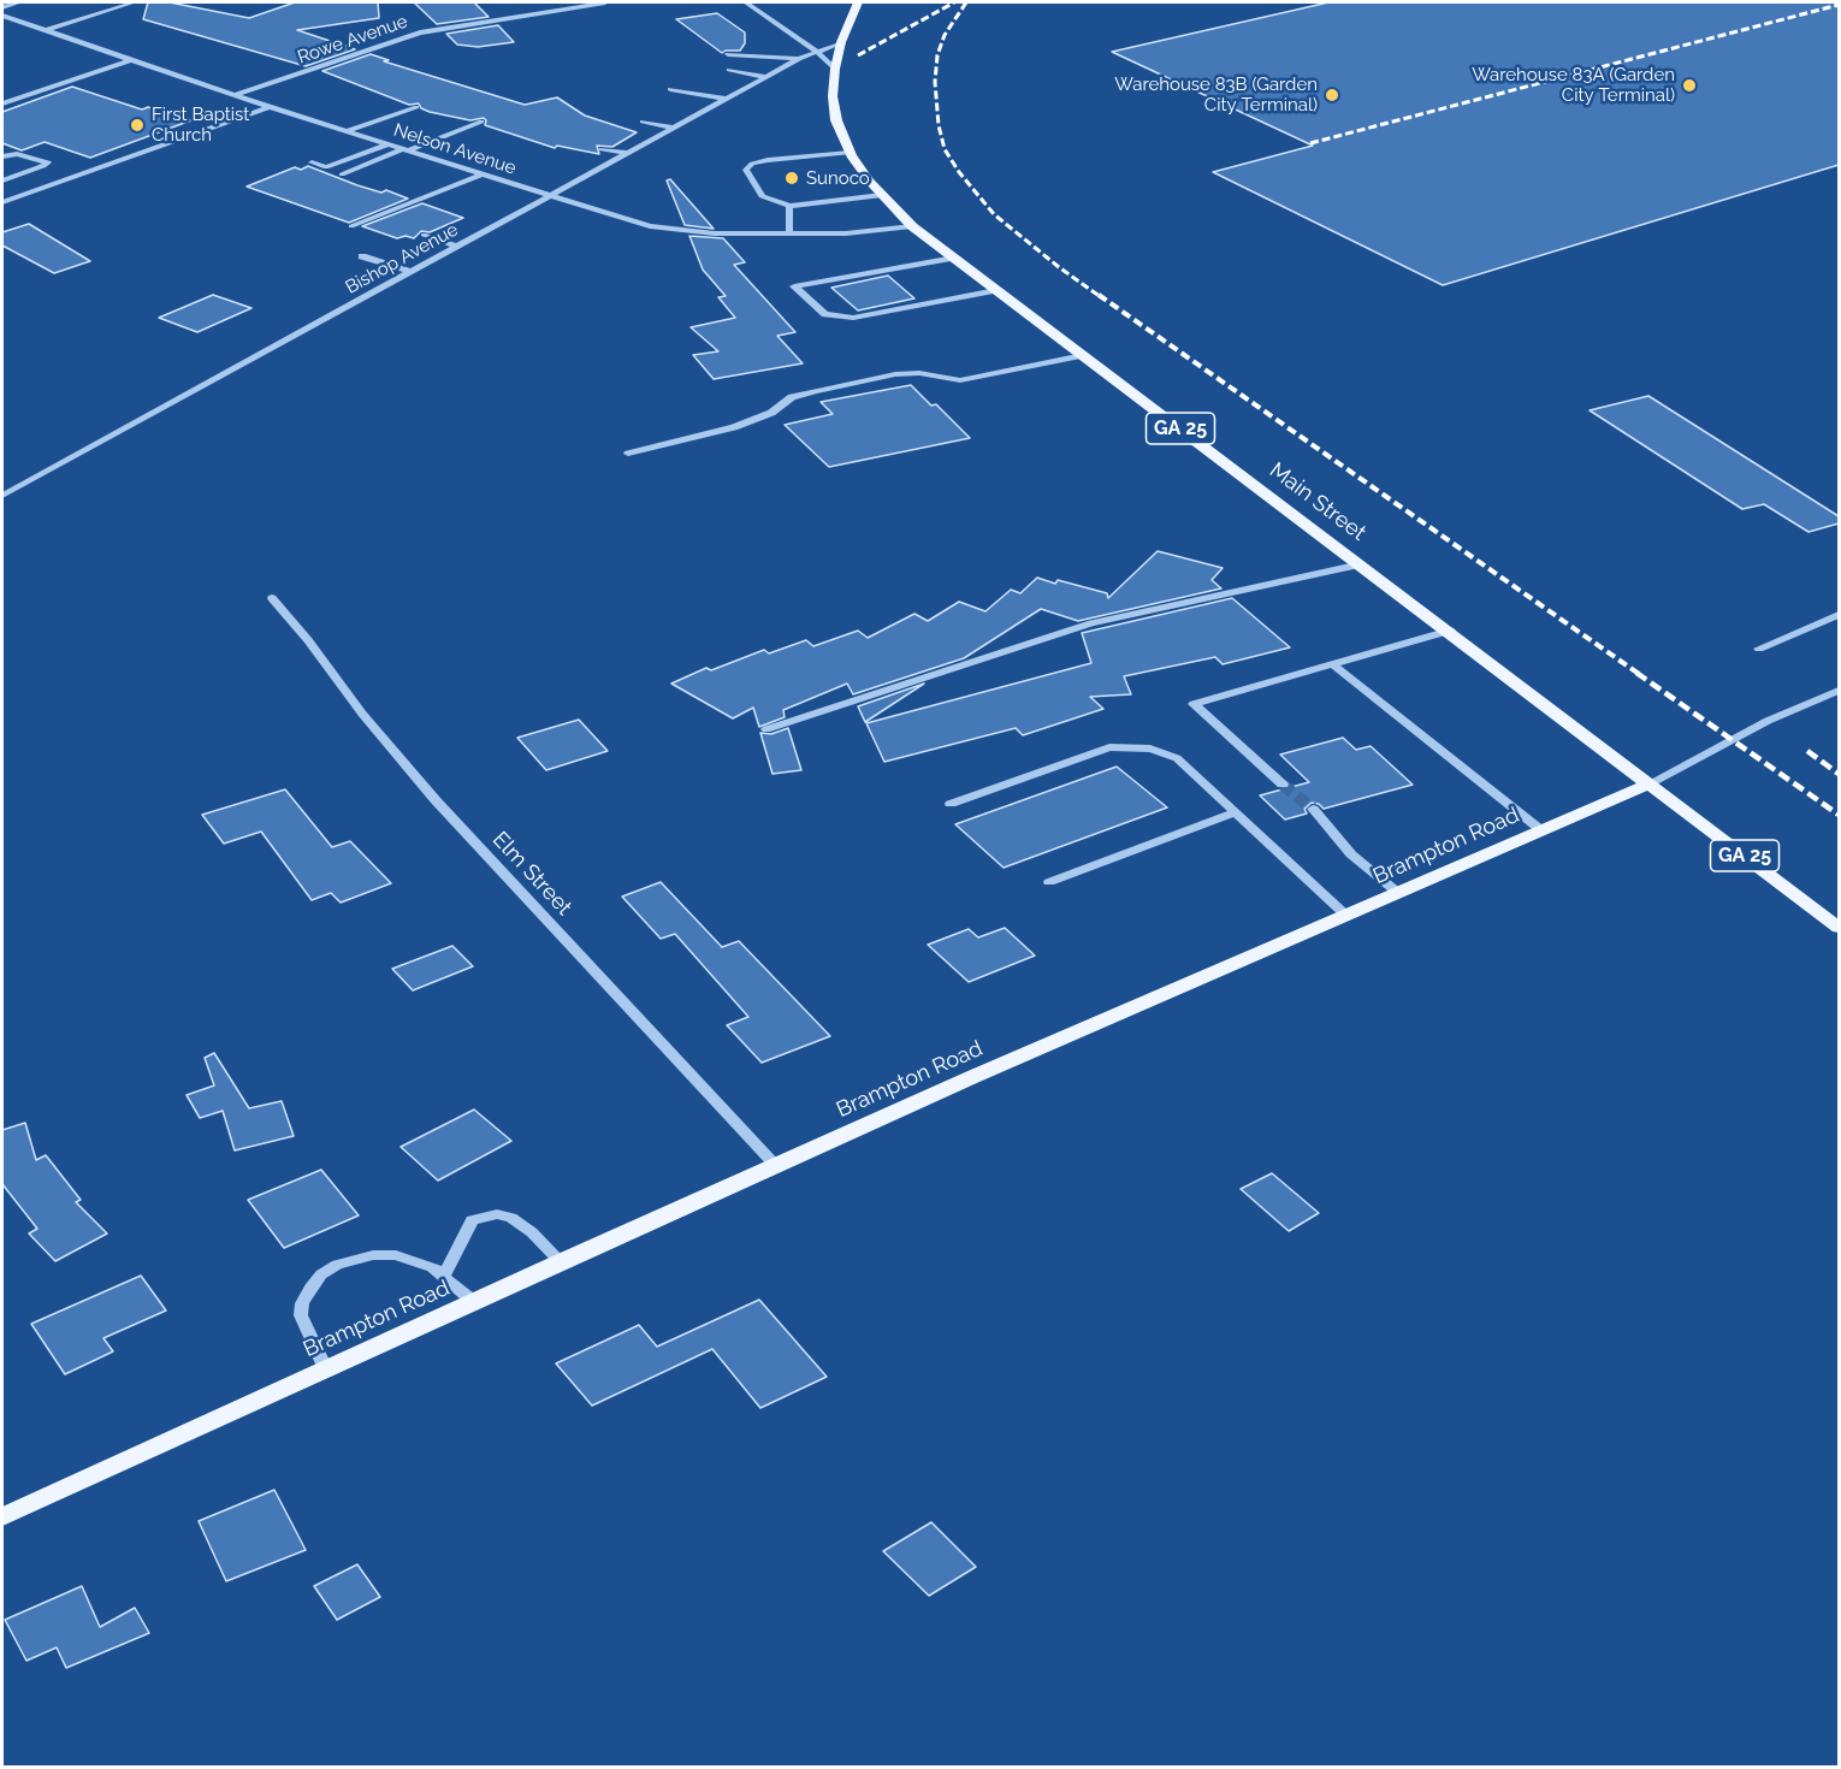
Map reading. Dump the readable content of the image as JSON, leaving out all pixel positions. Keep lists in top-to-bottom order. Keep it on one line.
{"streets":{"main road":["GA 25","Main Street","Brampton Road"],"street":["Rowe Avenue","Nelson Avenue","Bishop Avenue","Elm Street"]},"crossings":[["Rowe Avenue","Nelson Avenue"],["Nelson Avenue","Bishop Avenue"],["Nelson Avenue","Main Street"],["Bishop Avenue","Main Street"],["Main Street","Brampton Road"],["Brampton Road","Elm Street"]],"places":["Warehouse 83A (Garden City Terminal)","Warehouse 83B (Garden City Terminal)","First Baptist Church","Sunoco"]}
